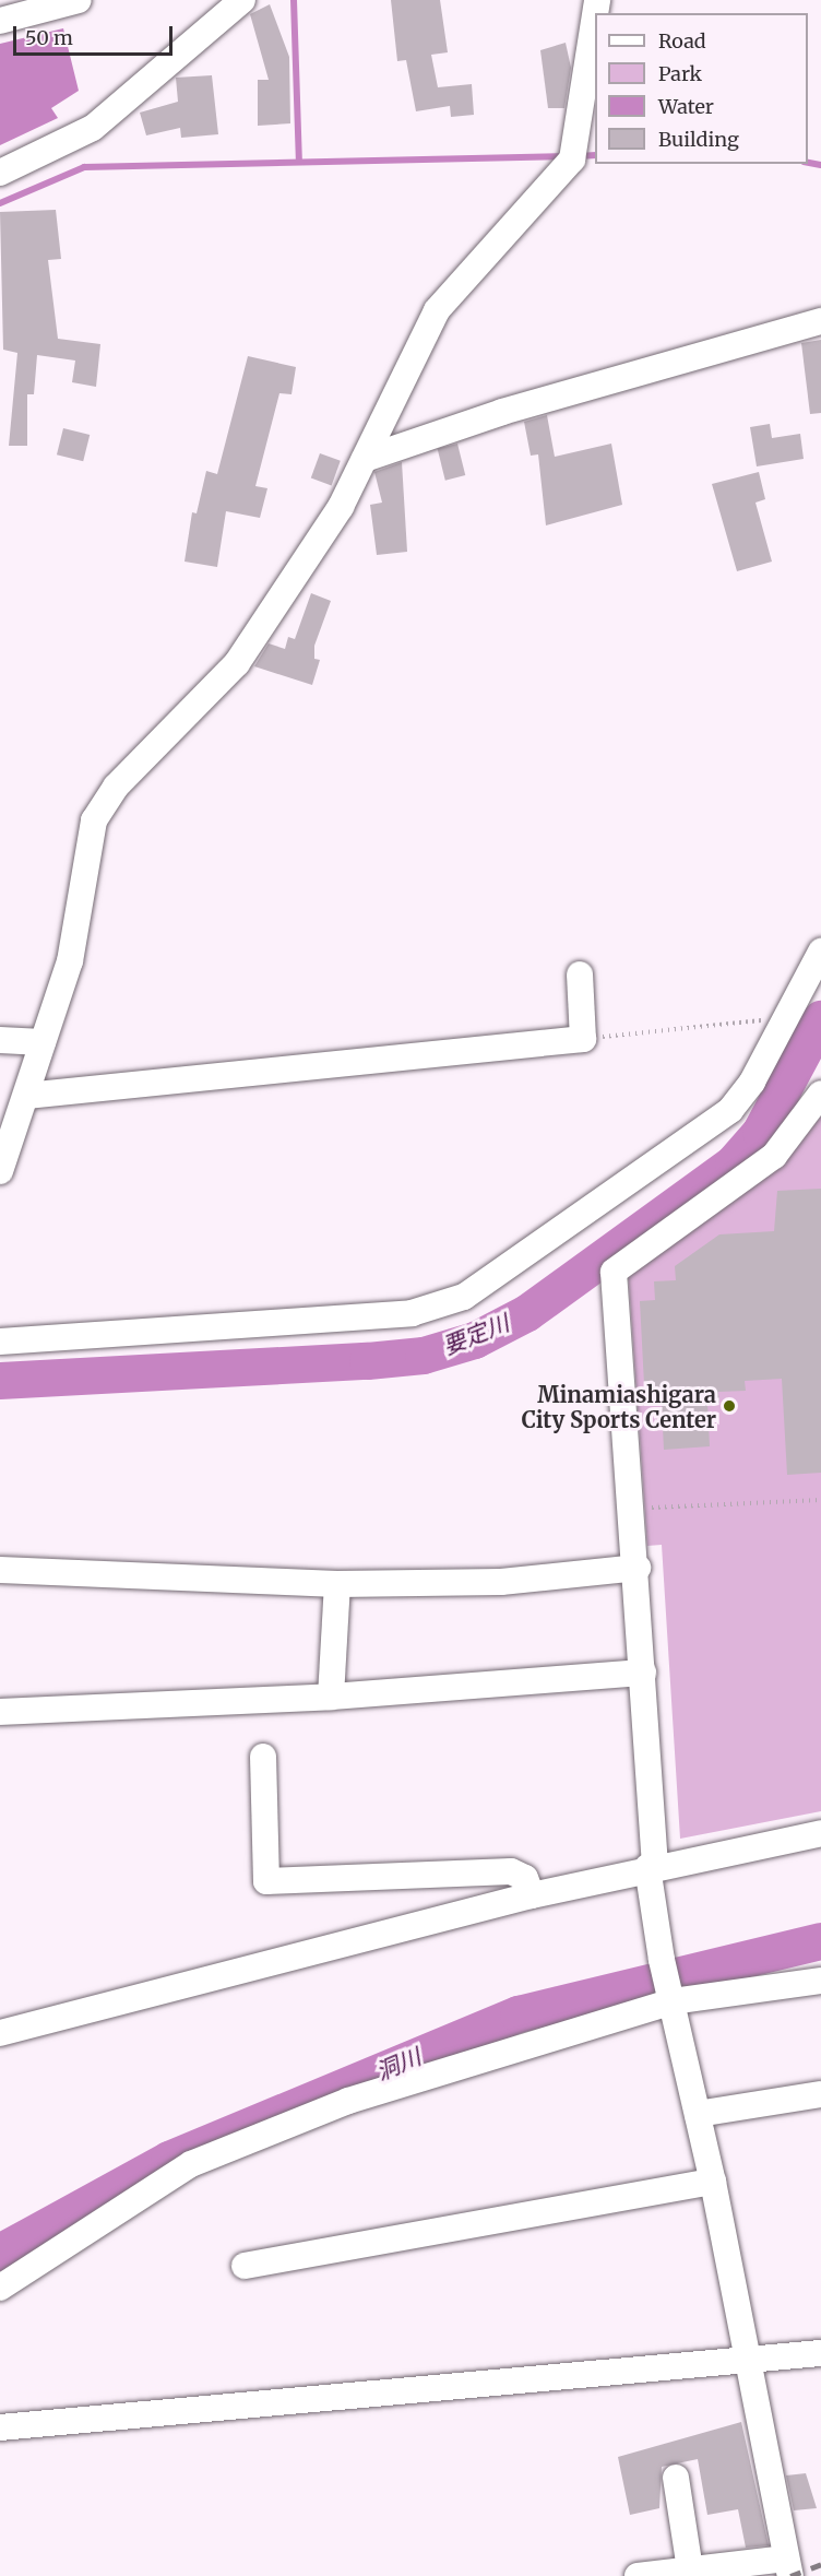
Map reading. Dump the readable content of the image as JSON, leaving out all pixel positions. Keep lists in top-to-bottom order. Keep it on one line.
{"water":["要定川","洞川"],"places":["Minamiashigara City Sports Center"],"legend":["Road","Park","Water","Building"],"scale_bar":"50 m"}
